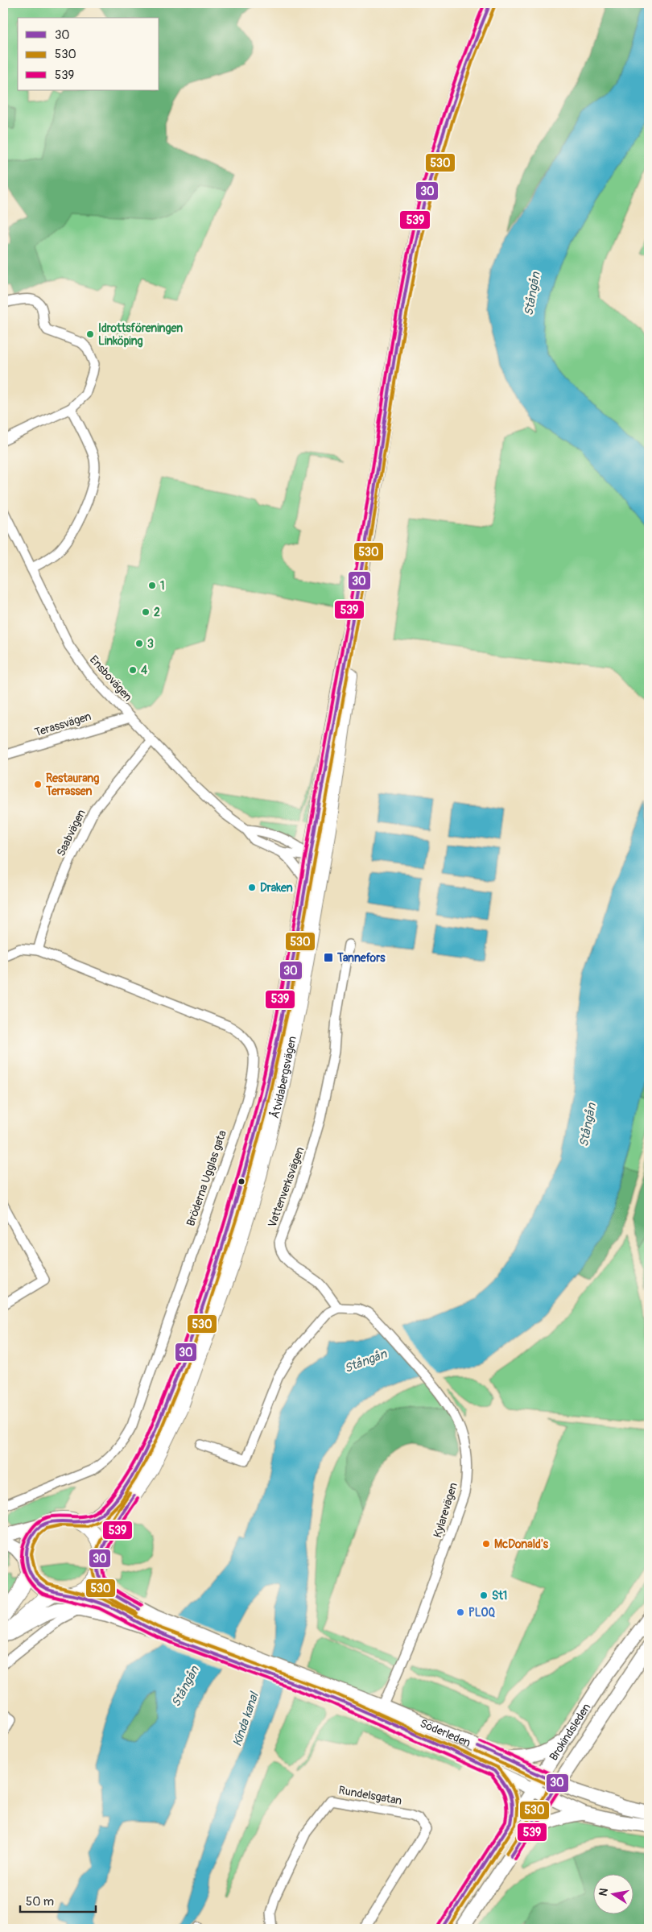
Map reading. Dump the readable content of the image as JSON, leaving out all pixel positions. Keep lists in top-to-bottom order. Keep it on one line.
{"streets":{"main road":["Åtvidabergsvägen","Brokindsleden","Söderleden"],"street":["Ensbovägen","Terassvägen","Saabvägen","Bröderna Ugglas gata","Vattenverksvägen","Kylarevägen","Rundelsgatan"]},"crossings":[["Ensbovägen","Terassvägen"],["Ensbovägen","Saabvägen"],["Ensbovägen","Åtvidabergsvägen"],["Saabvägen","Bröderna Ugglas gata"],["Åtvidabergsvägen","Söderleden"],["Vattenverksvägen","Kylarevägen"],["Kylarevägen","Söderleden"],["Brokindsleden","Söderleden"]],"water":["Stångån","Kinda kanal"],"places":{"other":["Idrottsföreningen Linköping","1","2","3","4","Restaurang Terrassen","Draken","McDonald's","St1","PLOQ"],"transit":["Tannefors"]},"lines":["transit line 30","transit line 539","transit line 530"],"legend":["30","530","539"],"scale_bar":"50 m","north":"left"}
